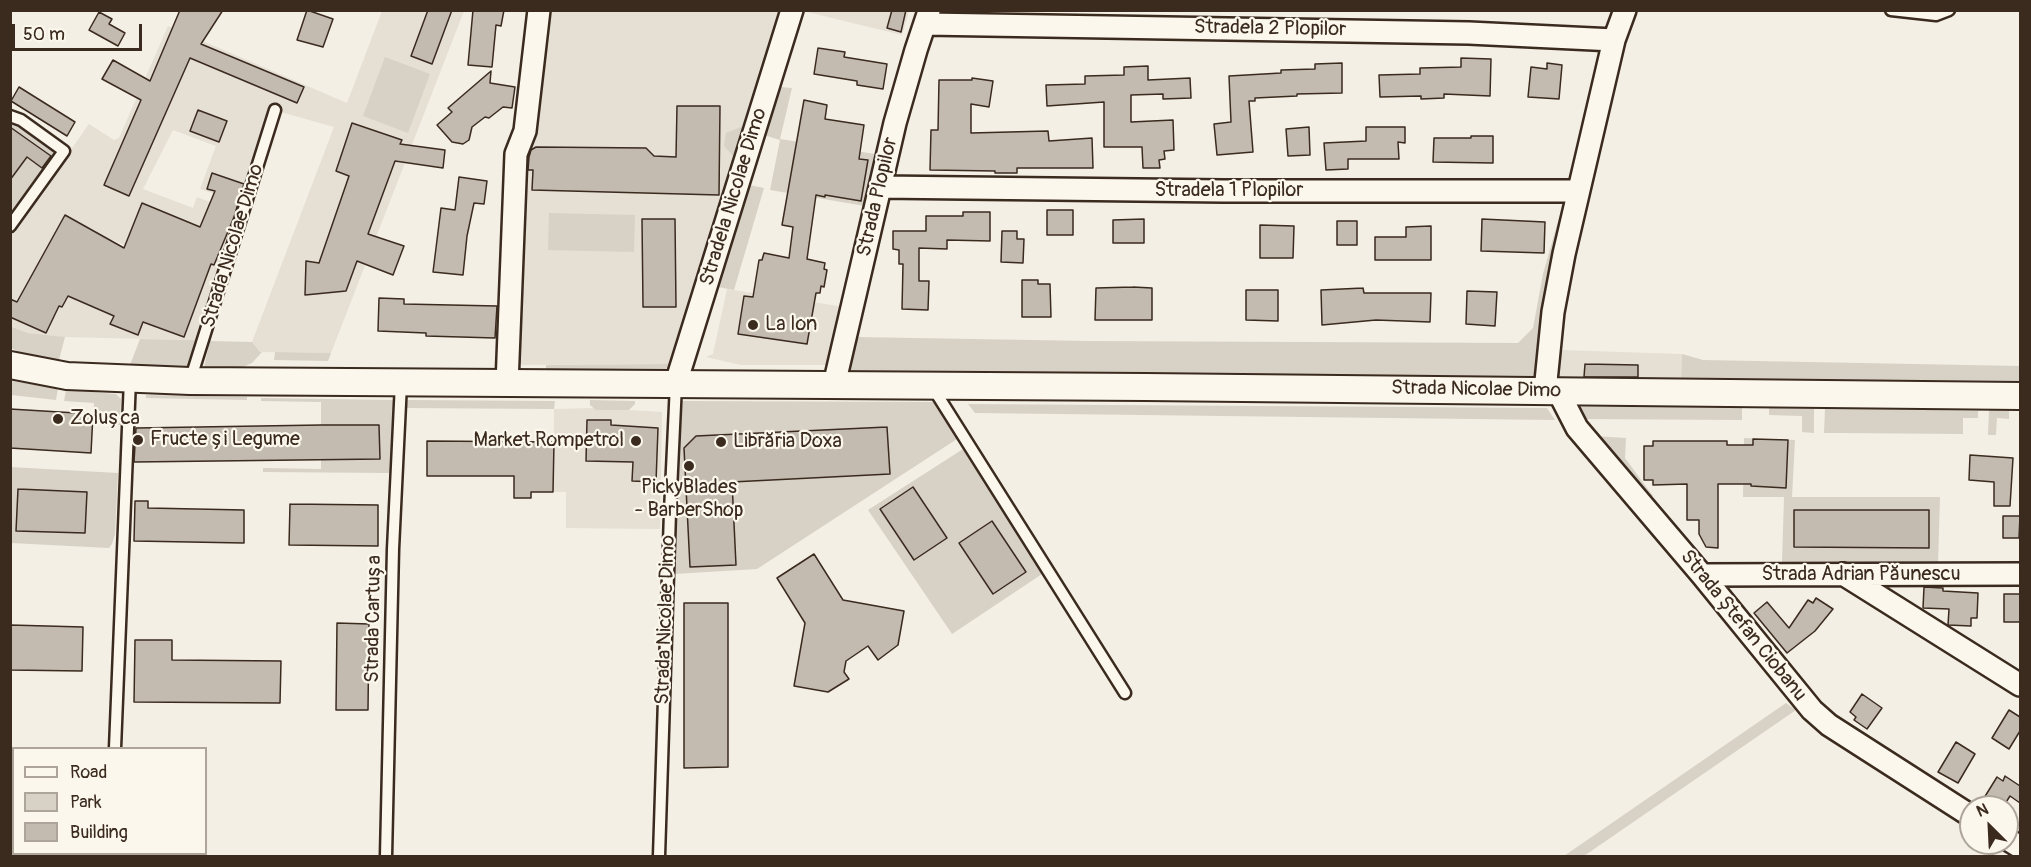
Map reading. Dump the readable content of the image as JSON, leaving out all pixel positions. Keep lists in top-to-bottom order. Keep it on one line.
{"streets":{"street":["Stradela 2 Plopilor","Stradela 1 Plopilor","Stradela Nicolae Dimo","Strada Plopilor","Strada Nicolae Dimo","Strada Adrian Păunescu","Strada Ștefan Ciobanu"],"lane":["Strada Cartușa"]},"crossings":[["Stradela 2 Plopilor","Strada Plopilor"],["Stradela 1 Plopilor","Strada Plopilor"],["Stradela Nicolae Dimo","Strada Nicolae Dimo"],["Strada Plopilor","Strada Nicolae Dimo"],["Strada Nicolae Dimo","Strada Cartușa"],["Strada Nicolae Dimo","Strada Ștefan Ciobanu"],["Strada Adrian Păunescu","Strada Ștefan Ciobanu"]],"places":["La Ion","Zolușca","Fructe și Legume","Market Rompetrol","Librăria Doxa","PickyBlades - BarberShop"],"legend":["Road","Park","Building"],"scale_bar":"50 m","north":"top left"}
